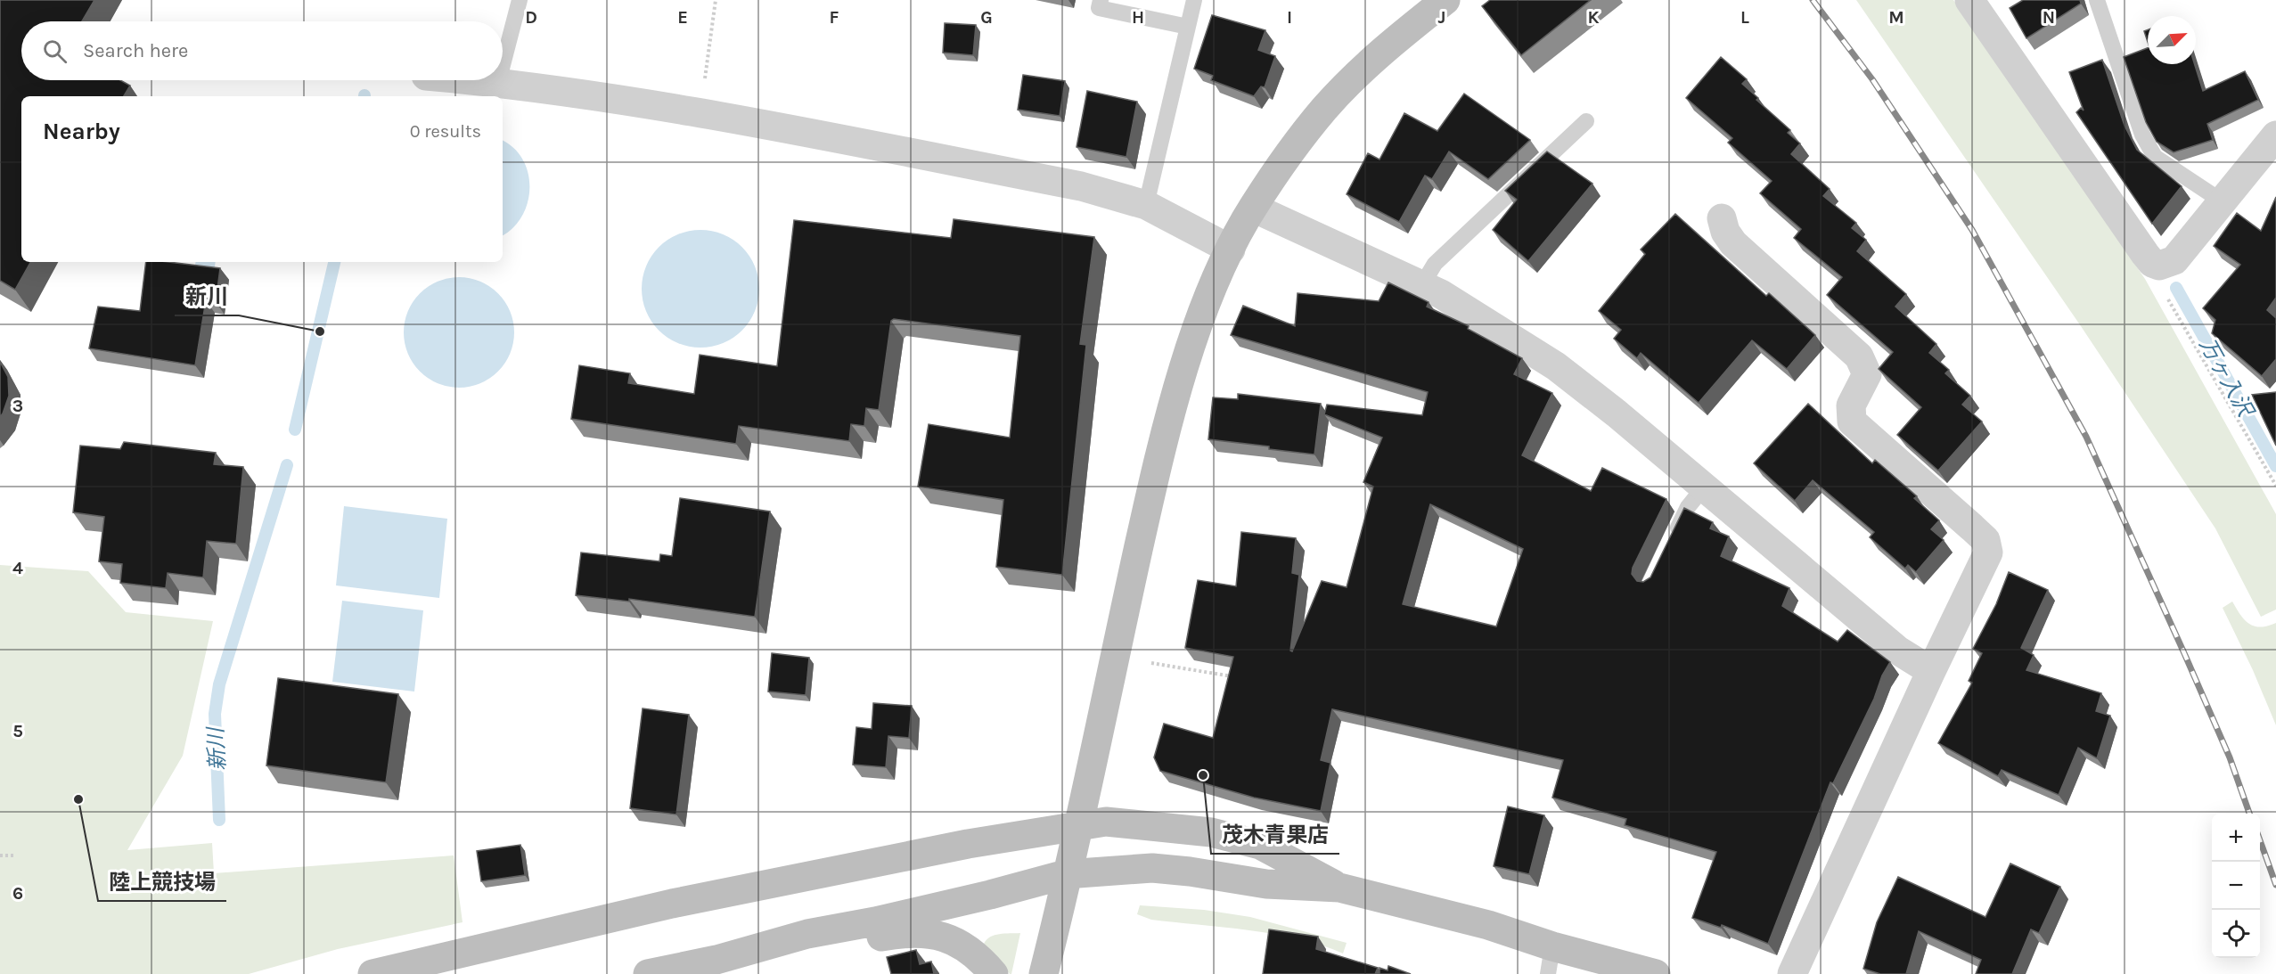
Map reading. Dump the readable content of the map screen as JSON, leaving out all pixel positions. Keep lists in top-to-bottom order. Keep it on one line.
{"water":["万ヶ入沢","新川"],"places":["新川","茂木青果店","陸上競技場"],"north":"top right","page":{"search":"Search here","heading":["Nearby","0 results"],"map_buttons":["+","−"]},"grid":{"columns":["D","E","F","G","H","I","J","K","L","M","N"],"rows":["3","4","5","6"]}}
